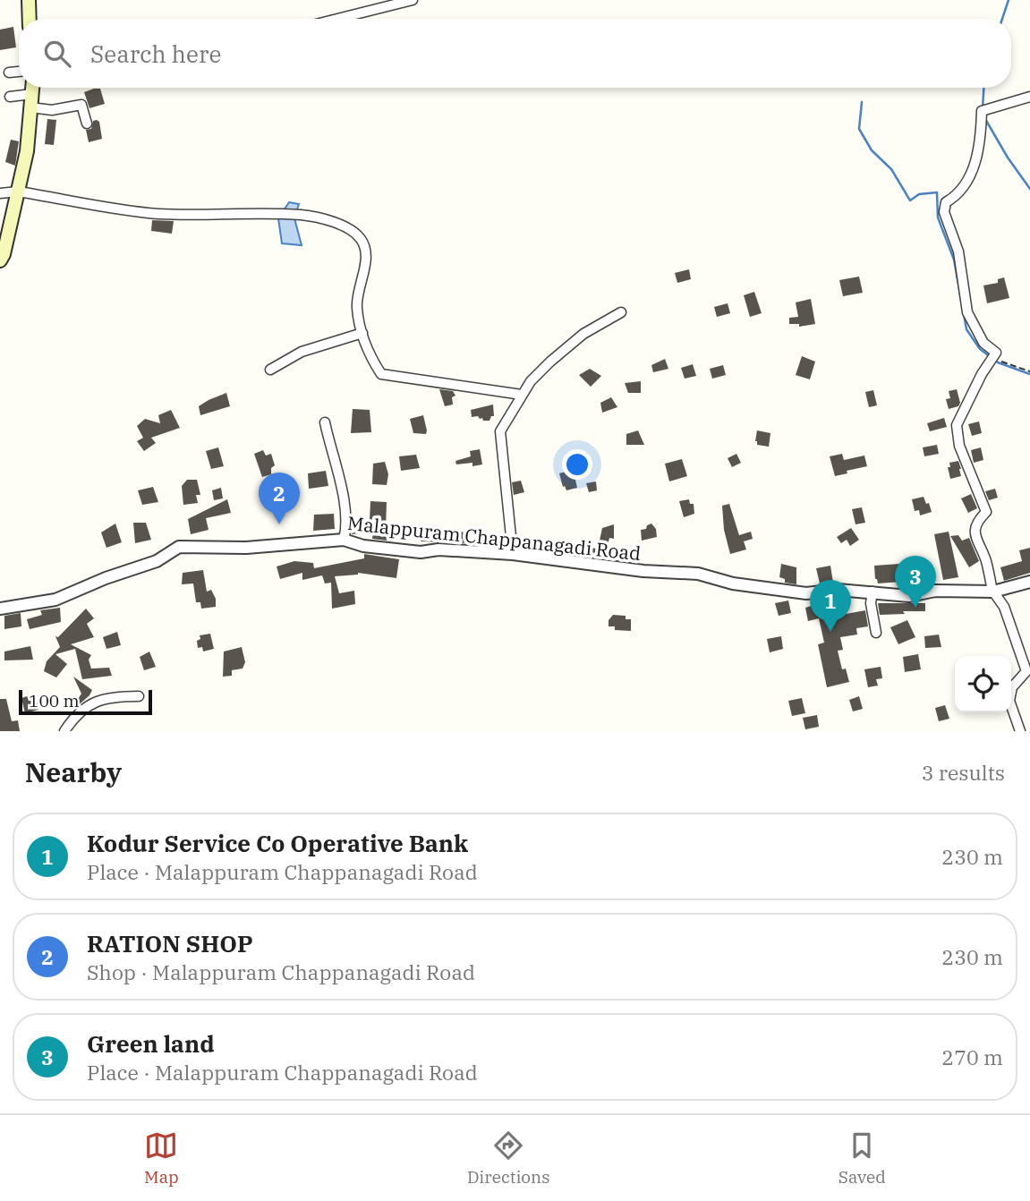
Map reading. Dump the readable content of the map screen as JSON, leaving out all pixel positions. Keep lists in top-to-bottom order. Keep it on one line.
{"streets":{"street":["Malappuram Chappanagadi Road"]},"scale_bar":"100 m","page":{"search":"Search here","pins":["2","3","1"],"scale":"100 m","heading":["Nearby","3 results"],"list":[{"mark":"1","name":"Kodur Service Co Operative Bank","note":"Place · Malappuram Chappanagadi Road","value":"230 m"},{"mark":"2","name":"RATION SHOP","note":"Shop · Malappuram Chappanagadi Road","value":"230 m"},{"mark":"3","name":"Green land","note":"Place · Malappuram Chappanagadi Road","value":"270 m"}],"nav":["Map","Directions","Saved"]}}
